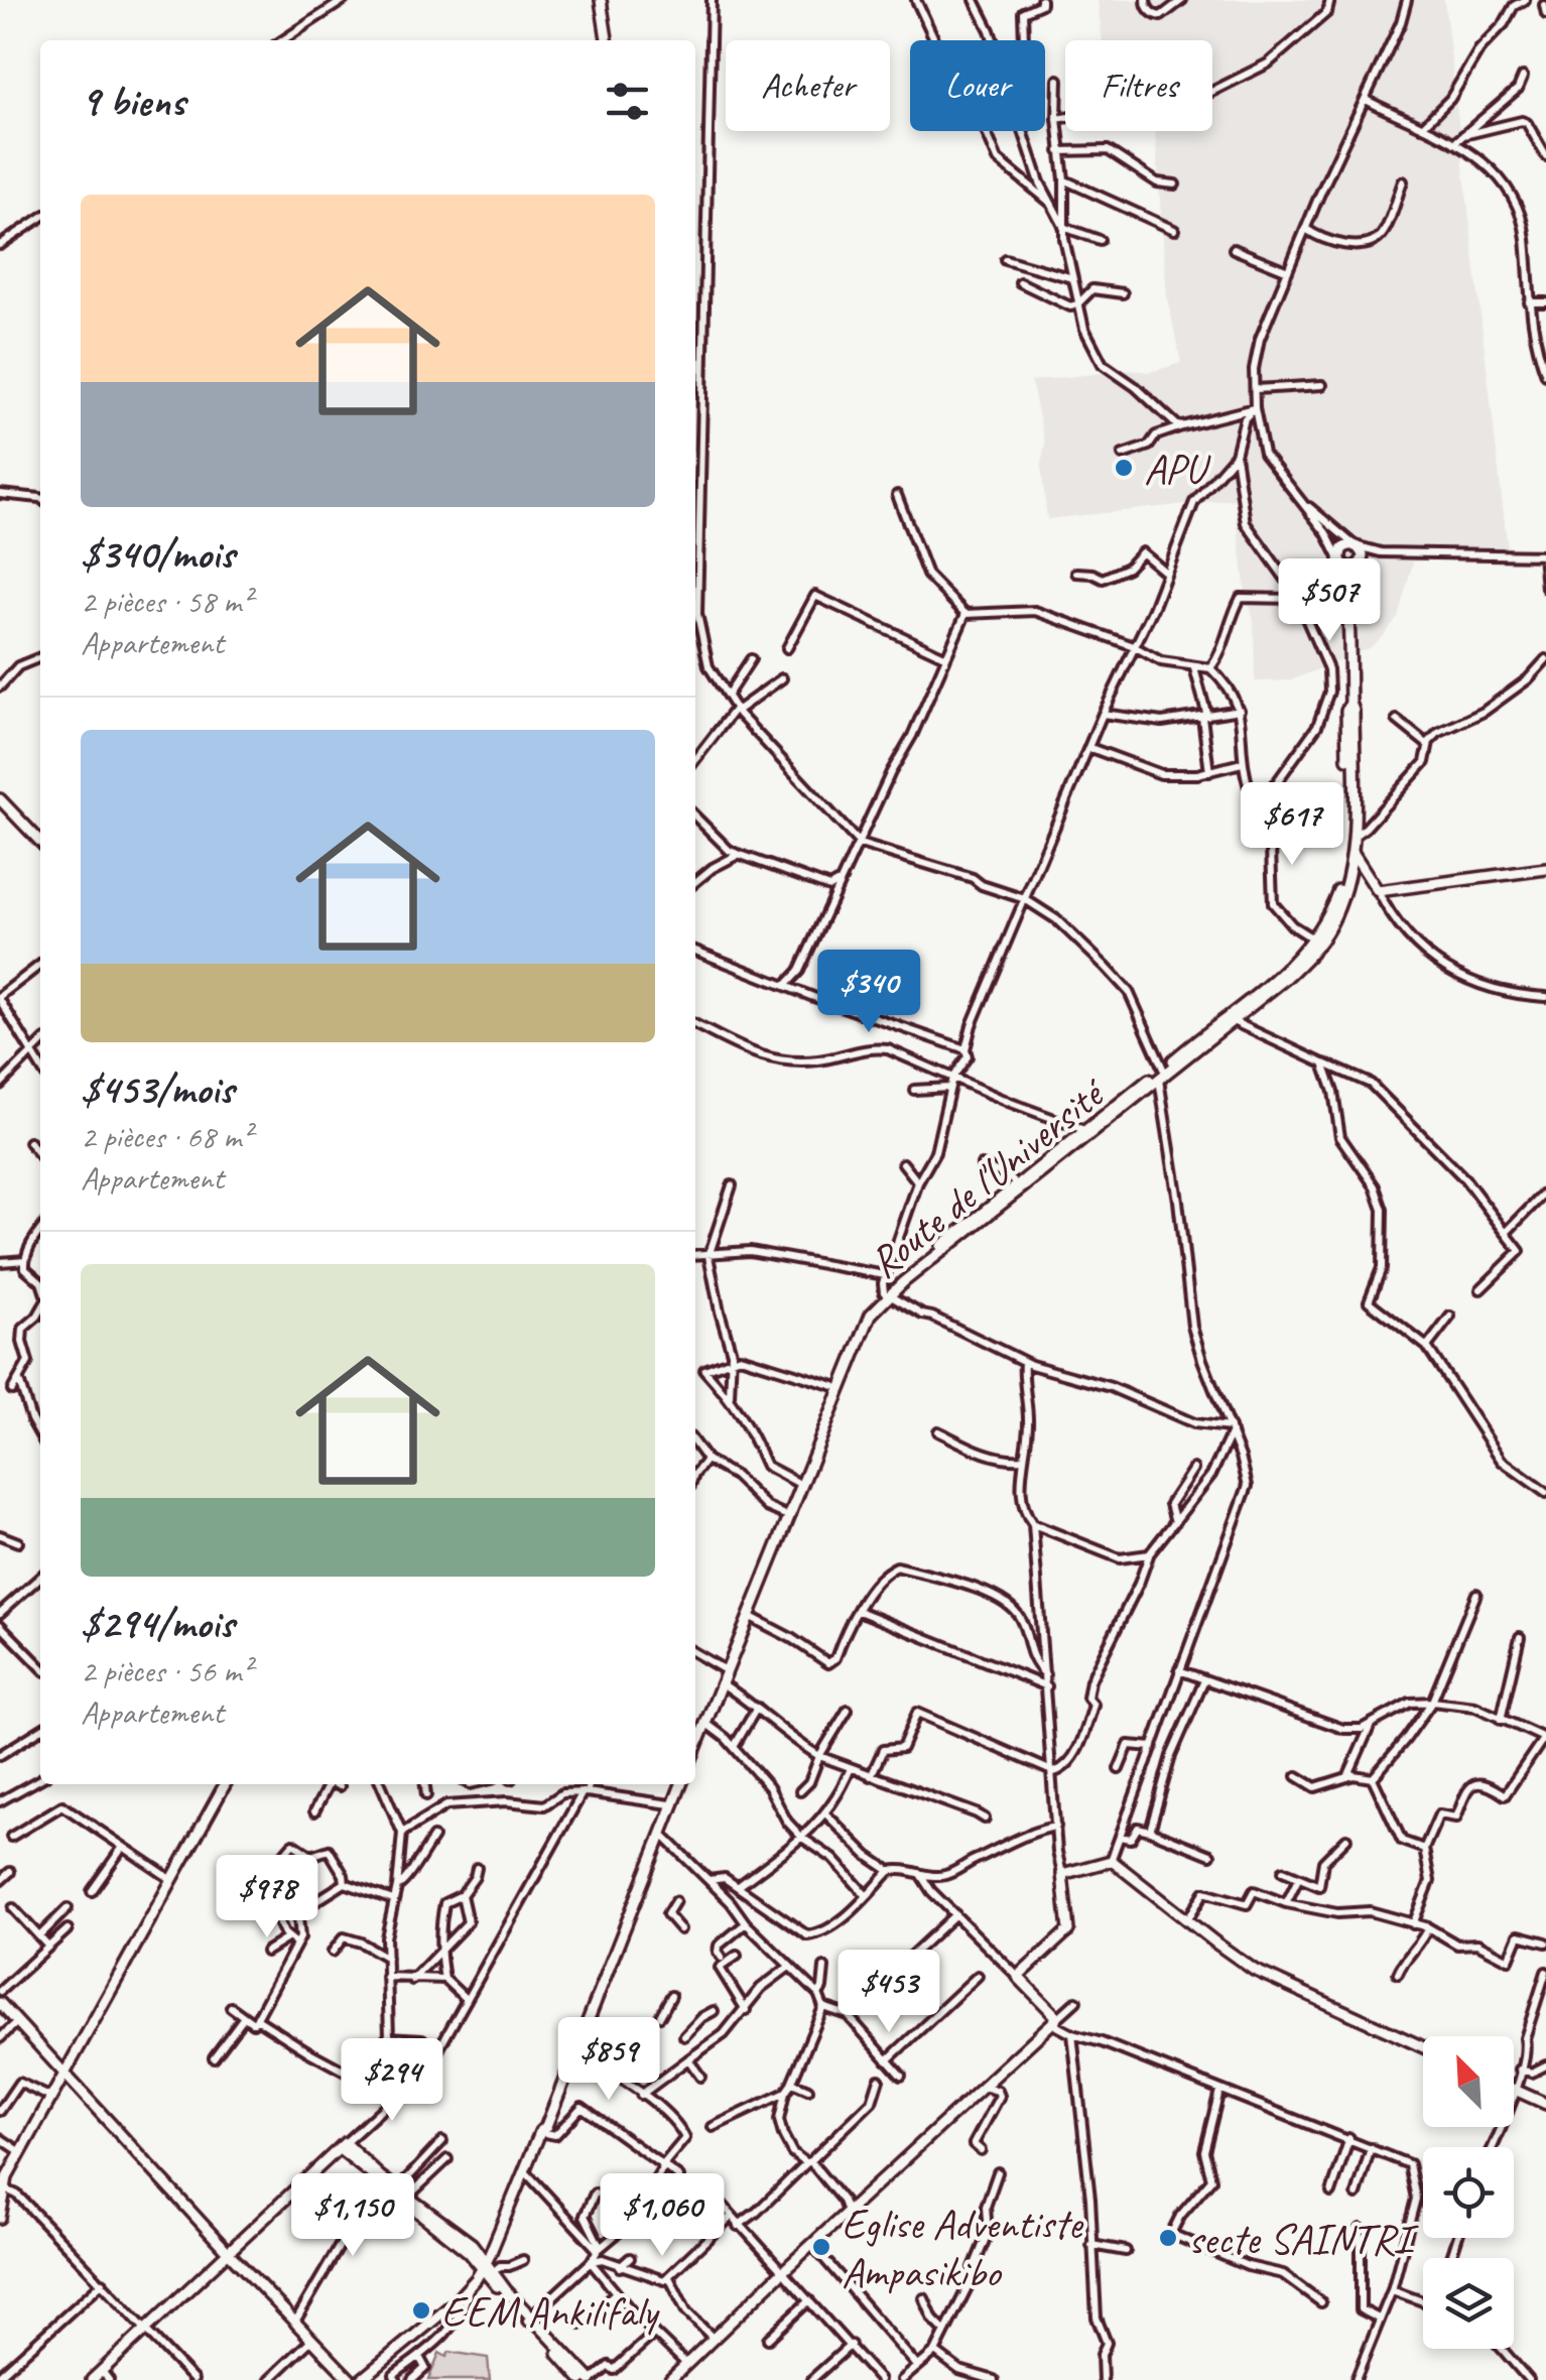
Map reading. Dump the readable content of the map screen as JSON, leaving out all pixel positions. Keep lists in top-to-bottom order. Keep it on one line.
{"streets":{"main road":["Route de l'Université"]},"places":["APU","secte SAINTRI","Eglise Adventiste Ampasikibo","EEM Ankilifaly"],"north":"top left","page":{"chip":["Acheter","Louer","Filtres"],"heading":"9 biens","list":[{"name":"$340/mois","note":"2 pièces · 58 m² · Appartement"},{"name":"$453/mois","note":"2 pièces · 68 m² · Appartement"},{"name":"$294/mois","note":"2 pièces · 56 m² · Appartement"}],"price":["$507","$617","$340","$978","$453","$859","$294","$1,150","$1,060"]}}
